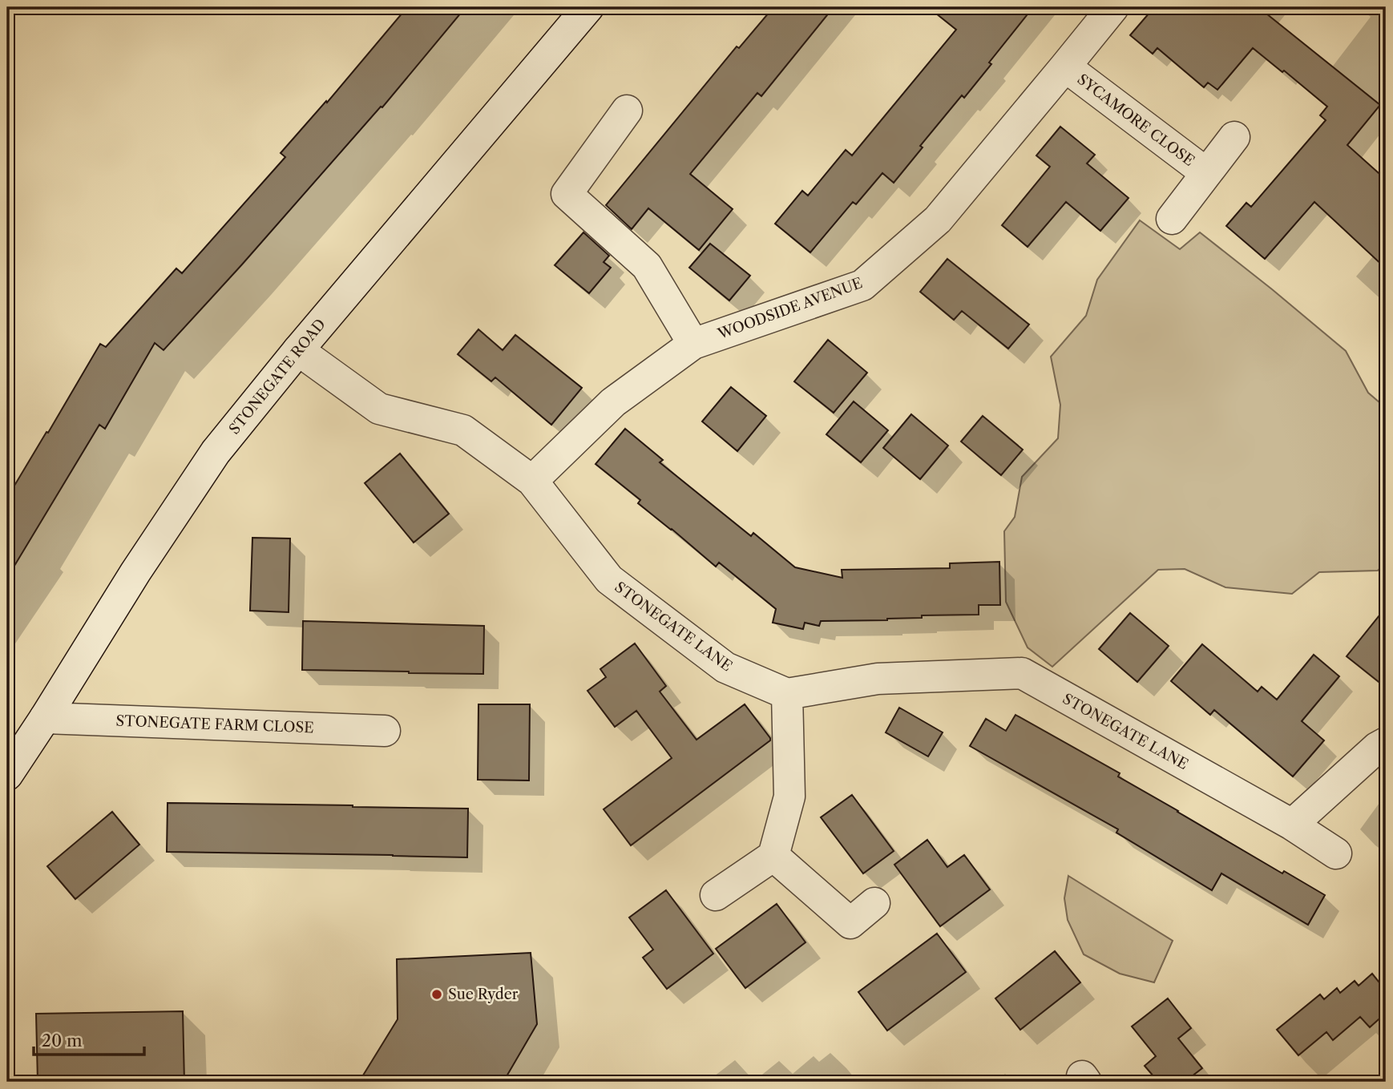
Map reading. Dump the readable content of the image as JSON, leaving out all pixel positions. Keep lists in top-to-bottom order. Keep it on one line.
{"streets":{"street":["SYCAMORE CLOSE","WOODSIDE AVENUE","STONEGATE ROAD","STONEGATE LANE","STONEGATE FARM CLOSE"]},"crossings":[["SYCAMORE CLOSE","WOODSIDE AVENUE"],["WOODSIDE AVENUE","STONEGATE LANE"],["STONEGATE ROAD","STONEGATE LANE"],["STONEGATE ROAD","STONEGATE FARM CLOSE"]],"places":["Sue Ryder"],"scale_bar":"20 m"}
